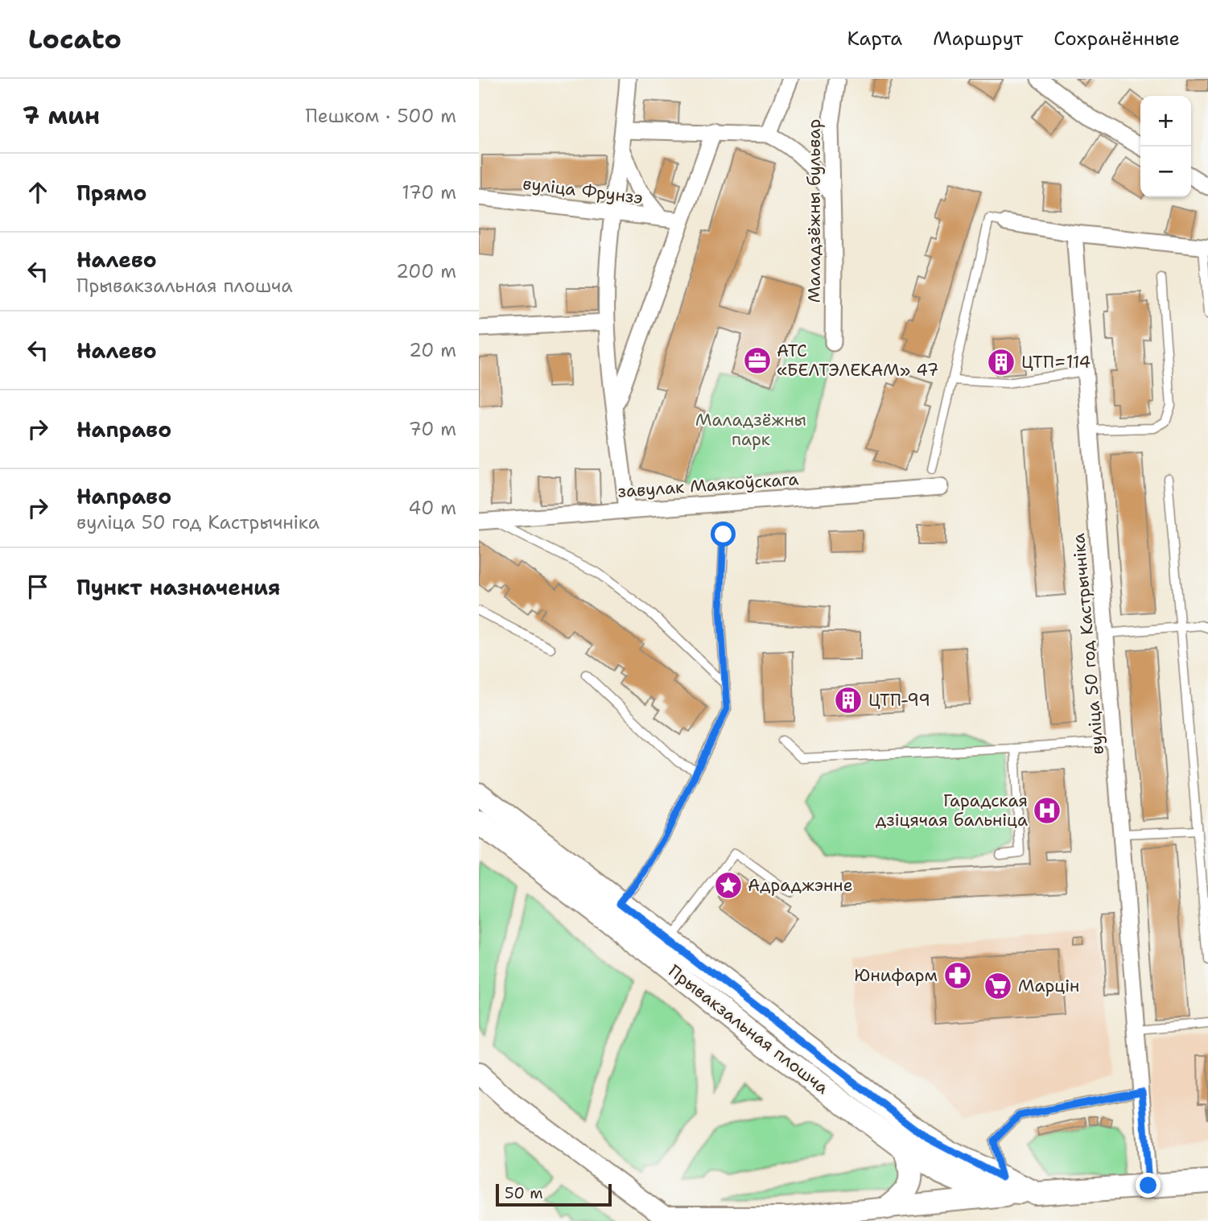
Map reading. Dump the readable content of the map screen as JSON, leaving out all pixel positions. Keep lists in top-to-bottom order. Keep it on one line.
{"streets":{"main road":["Прывакзальная плошча"],"street":["вуліца Фрунзэ","Маладзёжны бульвар","завулак Маякоўскага","вуліца 50 год Кастрычніка"]},"crossings":[["вуліца 50 год Кастрычніка","Прывакзальная плошча"]],"parks":["Маладзёжны парк"],"places":{"office":["АТС «БЕЛТЭЛЕКАМ» 47"],"building":["ЦТП=114","ЦТП-99"],"hospital":["Гарадская дзіцячая бальніца"],"place":["Адраджэнне"],"pharmacy":["Юнифарм"],"supermarket":["Марцін"]},"scale_bar":"50 m","page":{"header":"Locato","nav":["Карта","Маршрут","Сохранённые"],"heading":["7 мин","Пешком · 500 m"],"map_buttons":["+","−"],"list":[["Прямо","170 m"],["Налево","Прывакзальная плошча","200 m"],["Налево","20 m"],["Направо","70 m"],["Направо","вуліца 50 год Кастрычніка","40 m"],"Пункт назначения"],"scale":"50 m"}}
